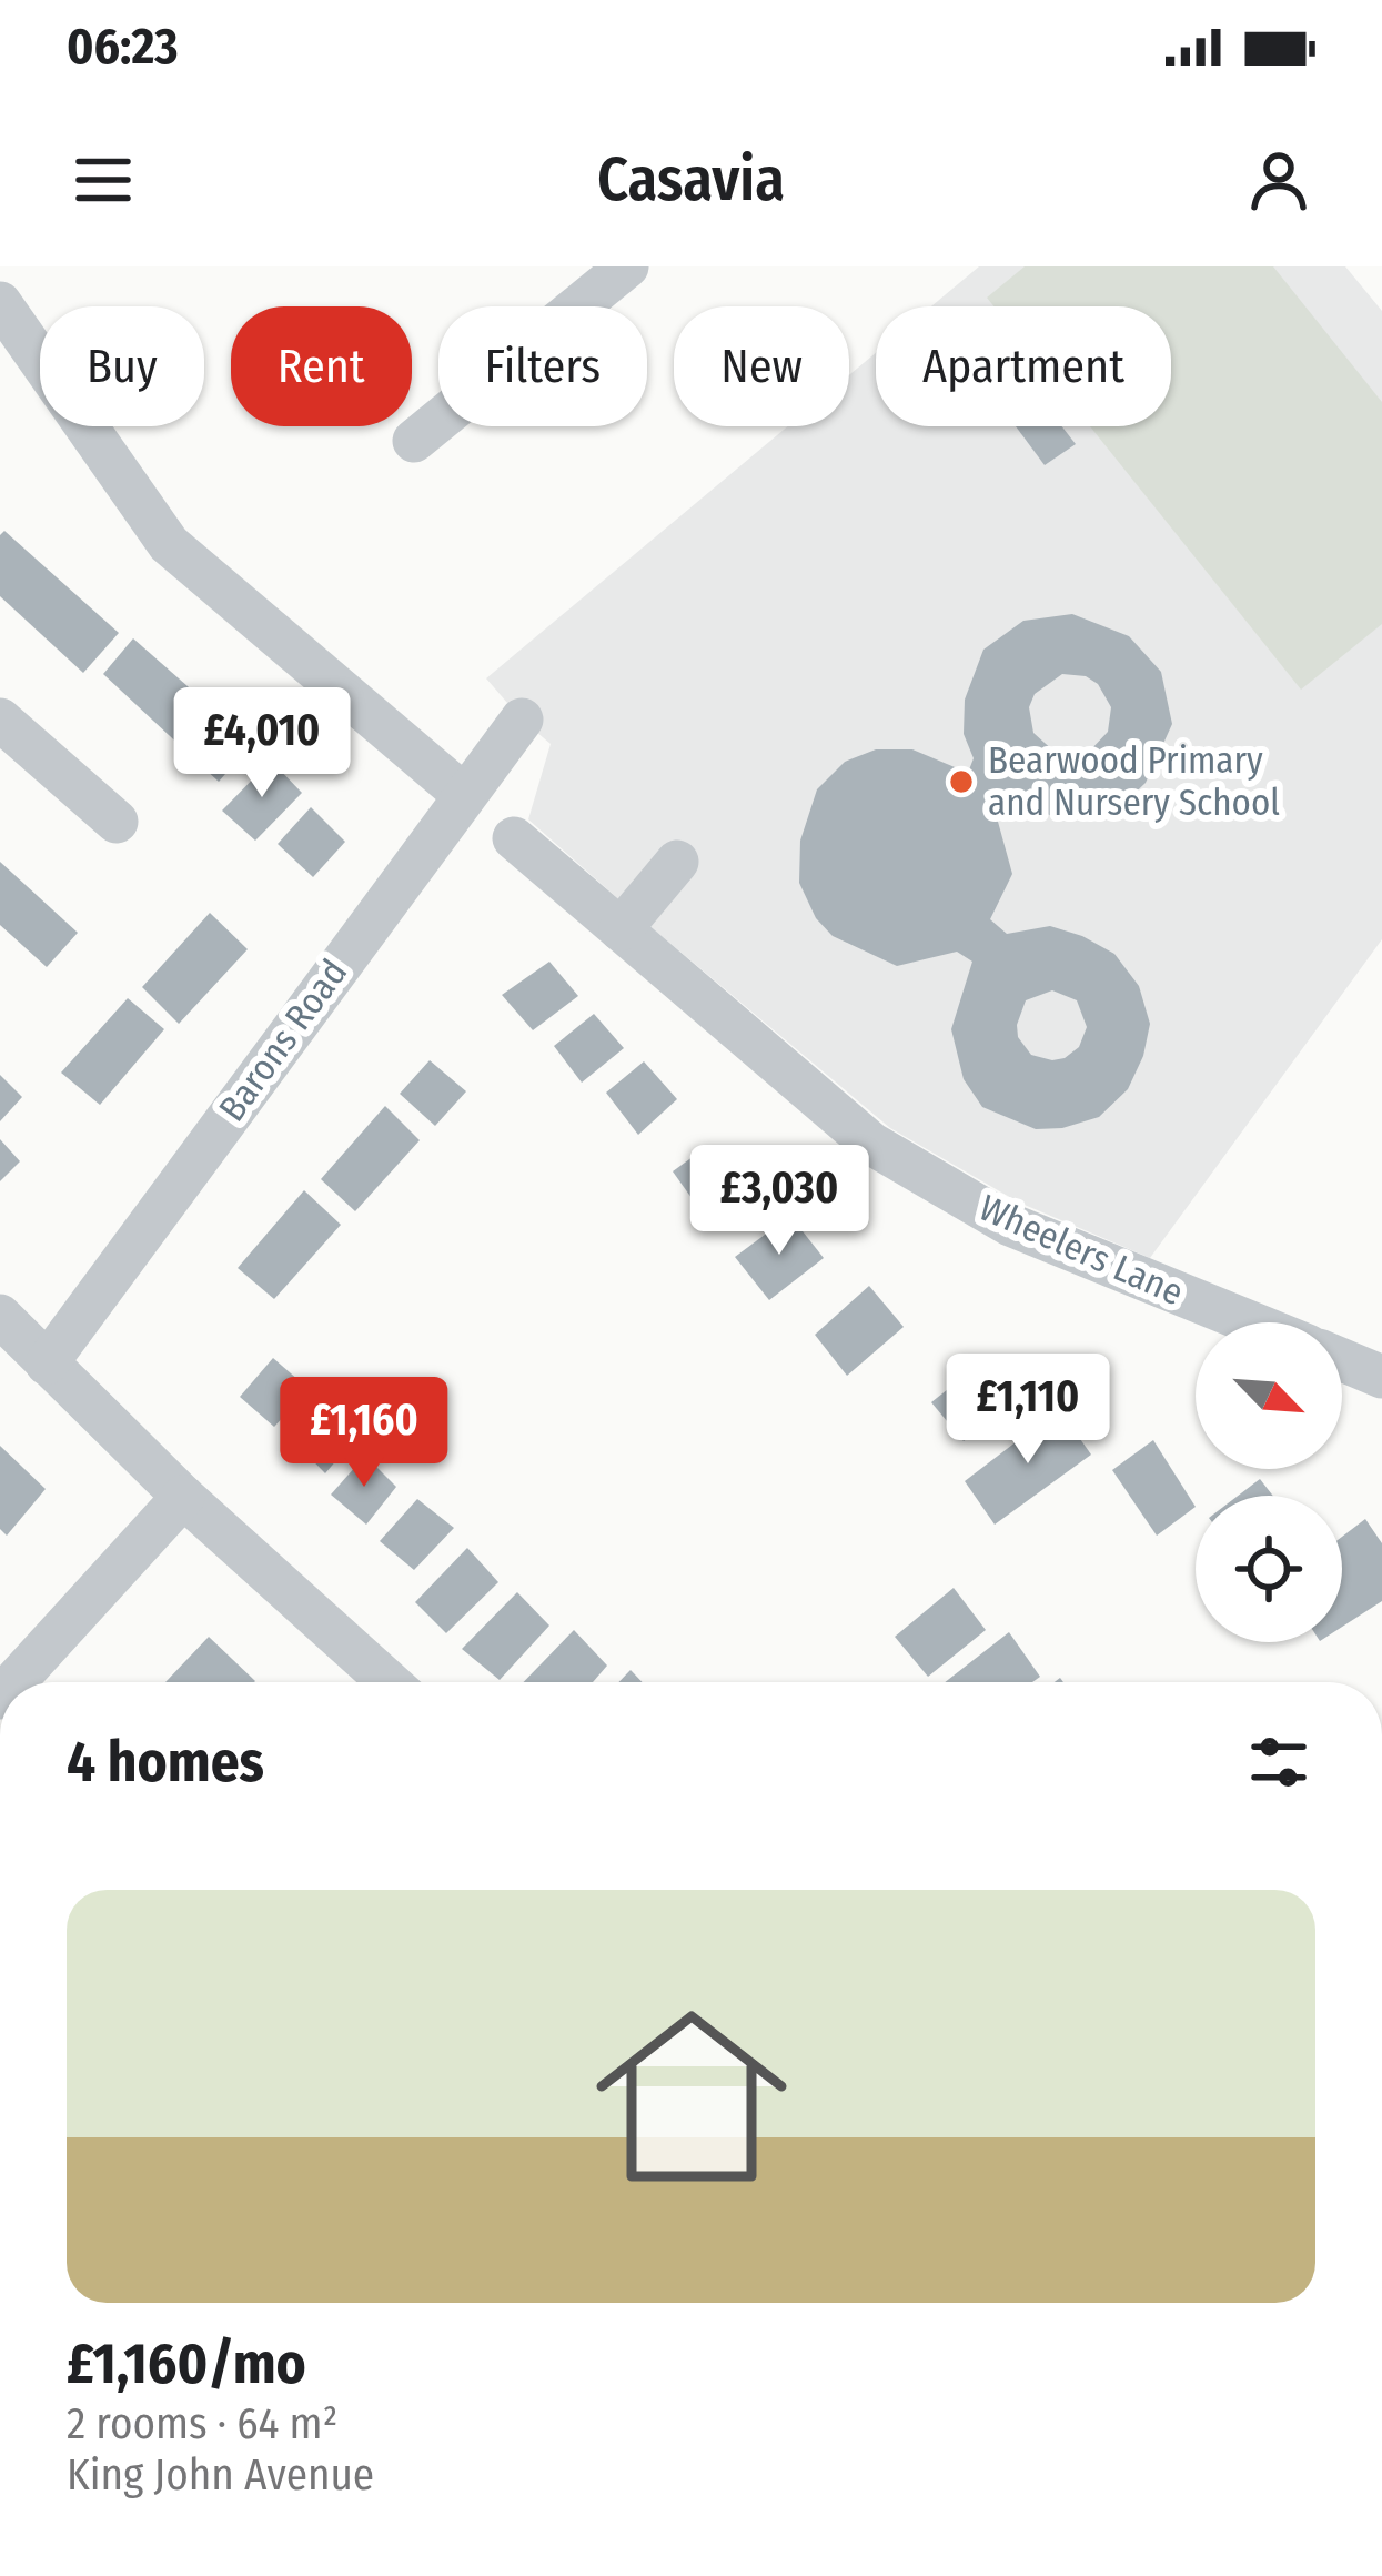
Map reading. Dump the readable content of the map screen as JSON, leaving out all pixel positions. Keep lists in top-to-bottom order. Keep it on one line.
{"streets":{"street":["Barons Road","Wheelers Lane"]},"places":["Bearwood Primary and Nursery School"],"north":"bottom right","page":{"status":"06:23","header":"Casavia","chip":["Buy","Rent","Filters","New","Apartment"],"price":["£4,010","£3,030","£1,110","£1,160"],"heading":"4 homes","list":[{"name":"£1,160/mo","note":"2 rooms · 64 m² · King John Avenue"}]}}
